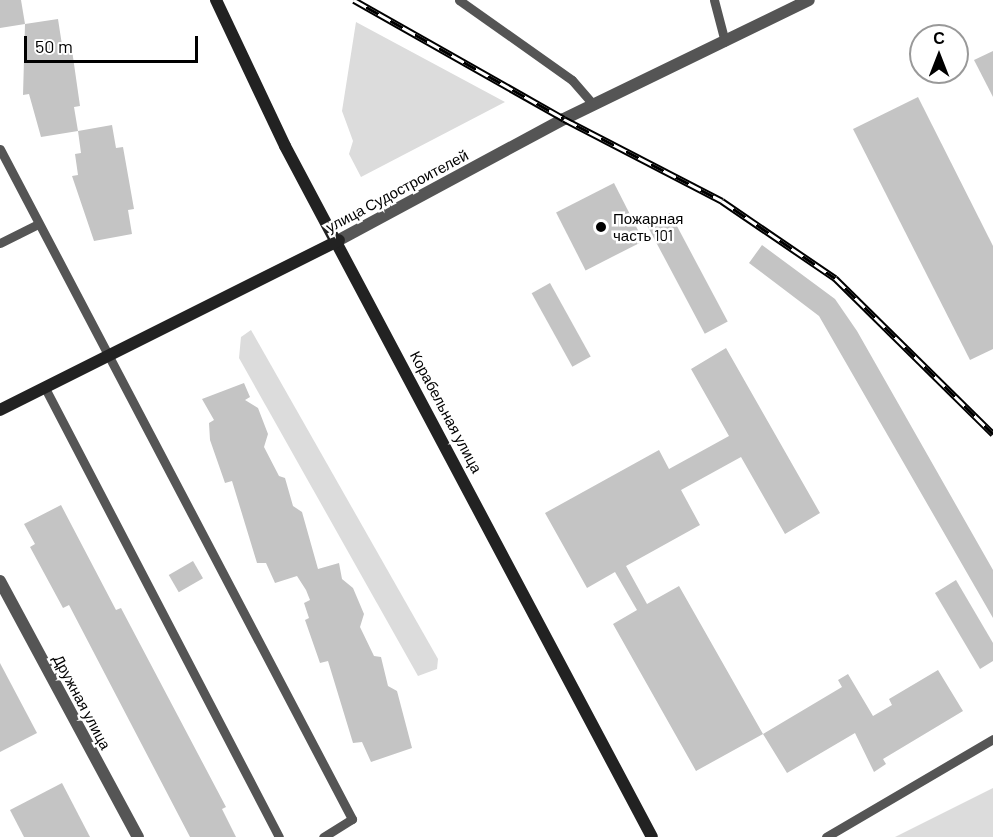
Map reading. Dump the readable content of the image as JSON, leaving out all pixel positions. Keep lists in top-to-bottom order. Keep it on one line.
{"streets":{"street":["улица Судостроителей","Корабельная улица","Дружная улица"]},"crossings":[["улица Судостроителей","Корабельная улица"]],"places":["Пожарная часть 101"],"scale_bar":"50 m","north":"top"}
